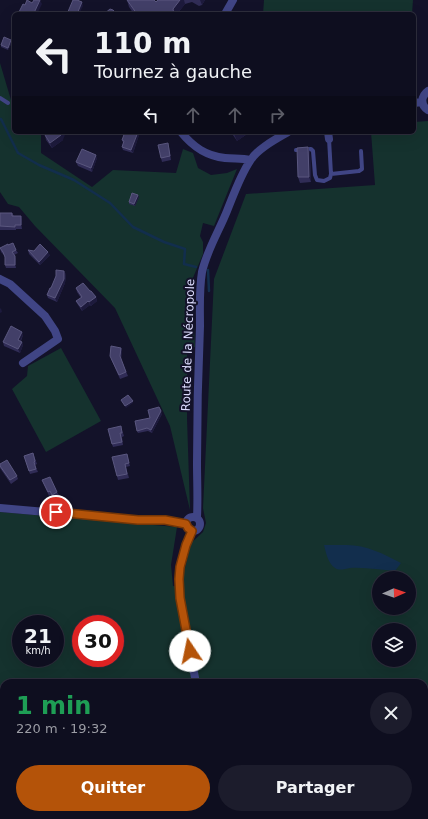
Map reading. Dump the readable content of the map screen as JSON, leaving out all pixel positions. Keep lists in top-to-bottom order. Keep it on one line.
{"streets":{"street":["Route de la Nécropole"]},"north":"right","page":{"turn":["110 m","Tournez à gauche"],"speed":"21 km/h","limit":"30","heading":["1 min","220 m · 19:32"],"buttons":["Quitter","Partager"]}}
